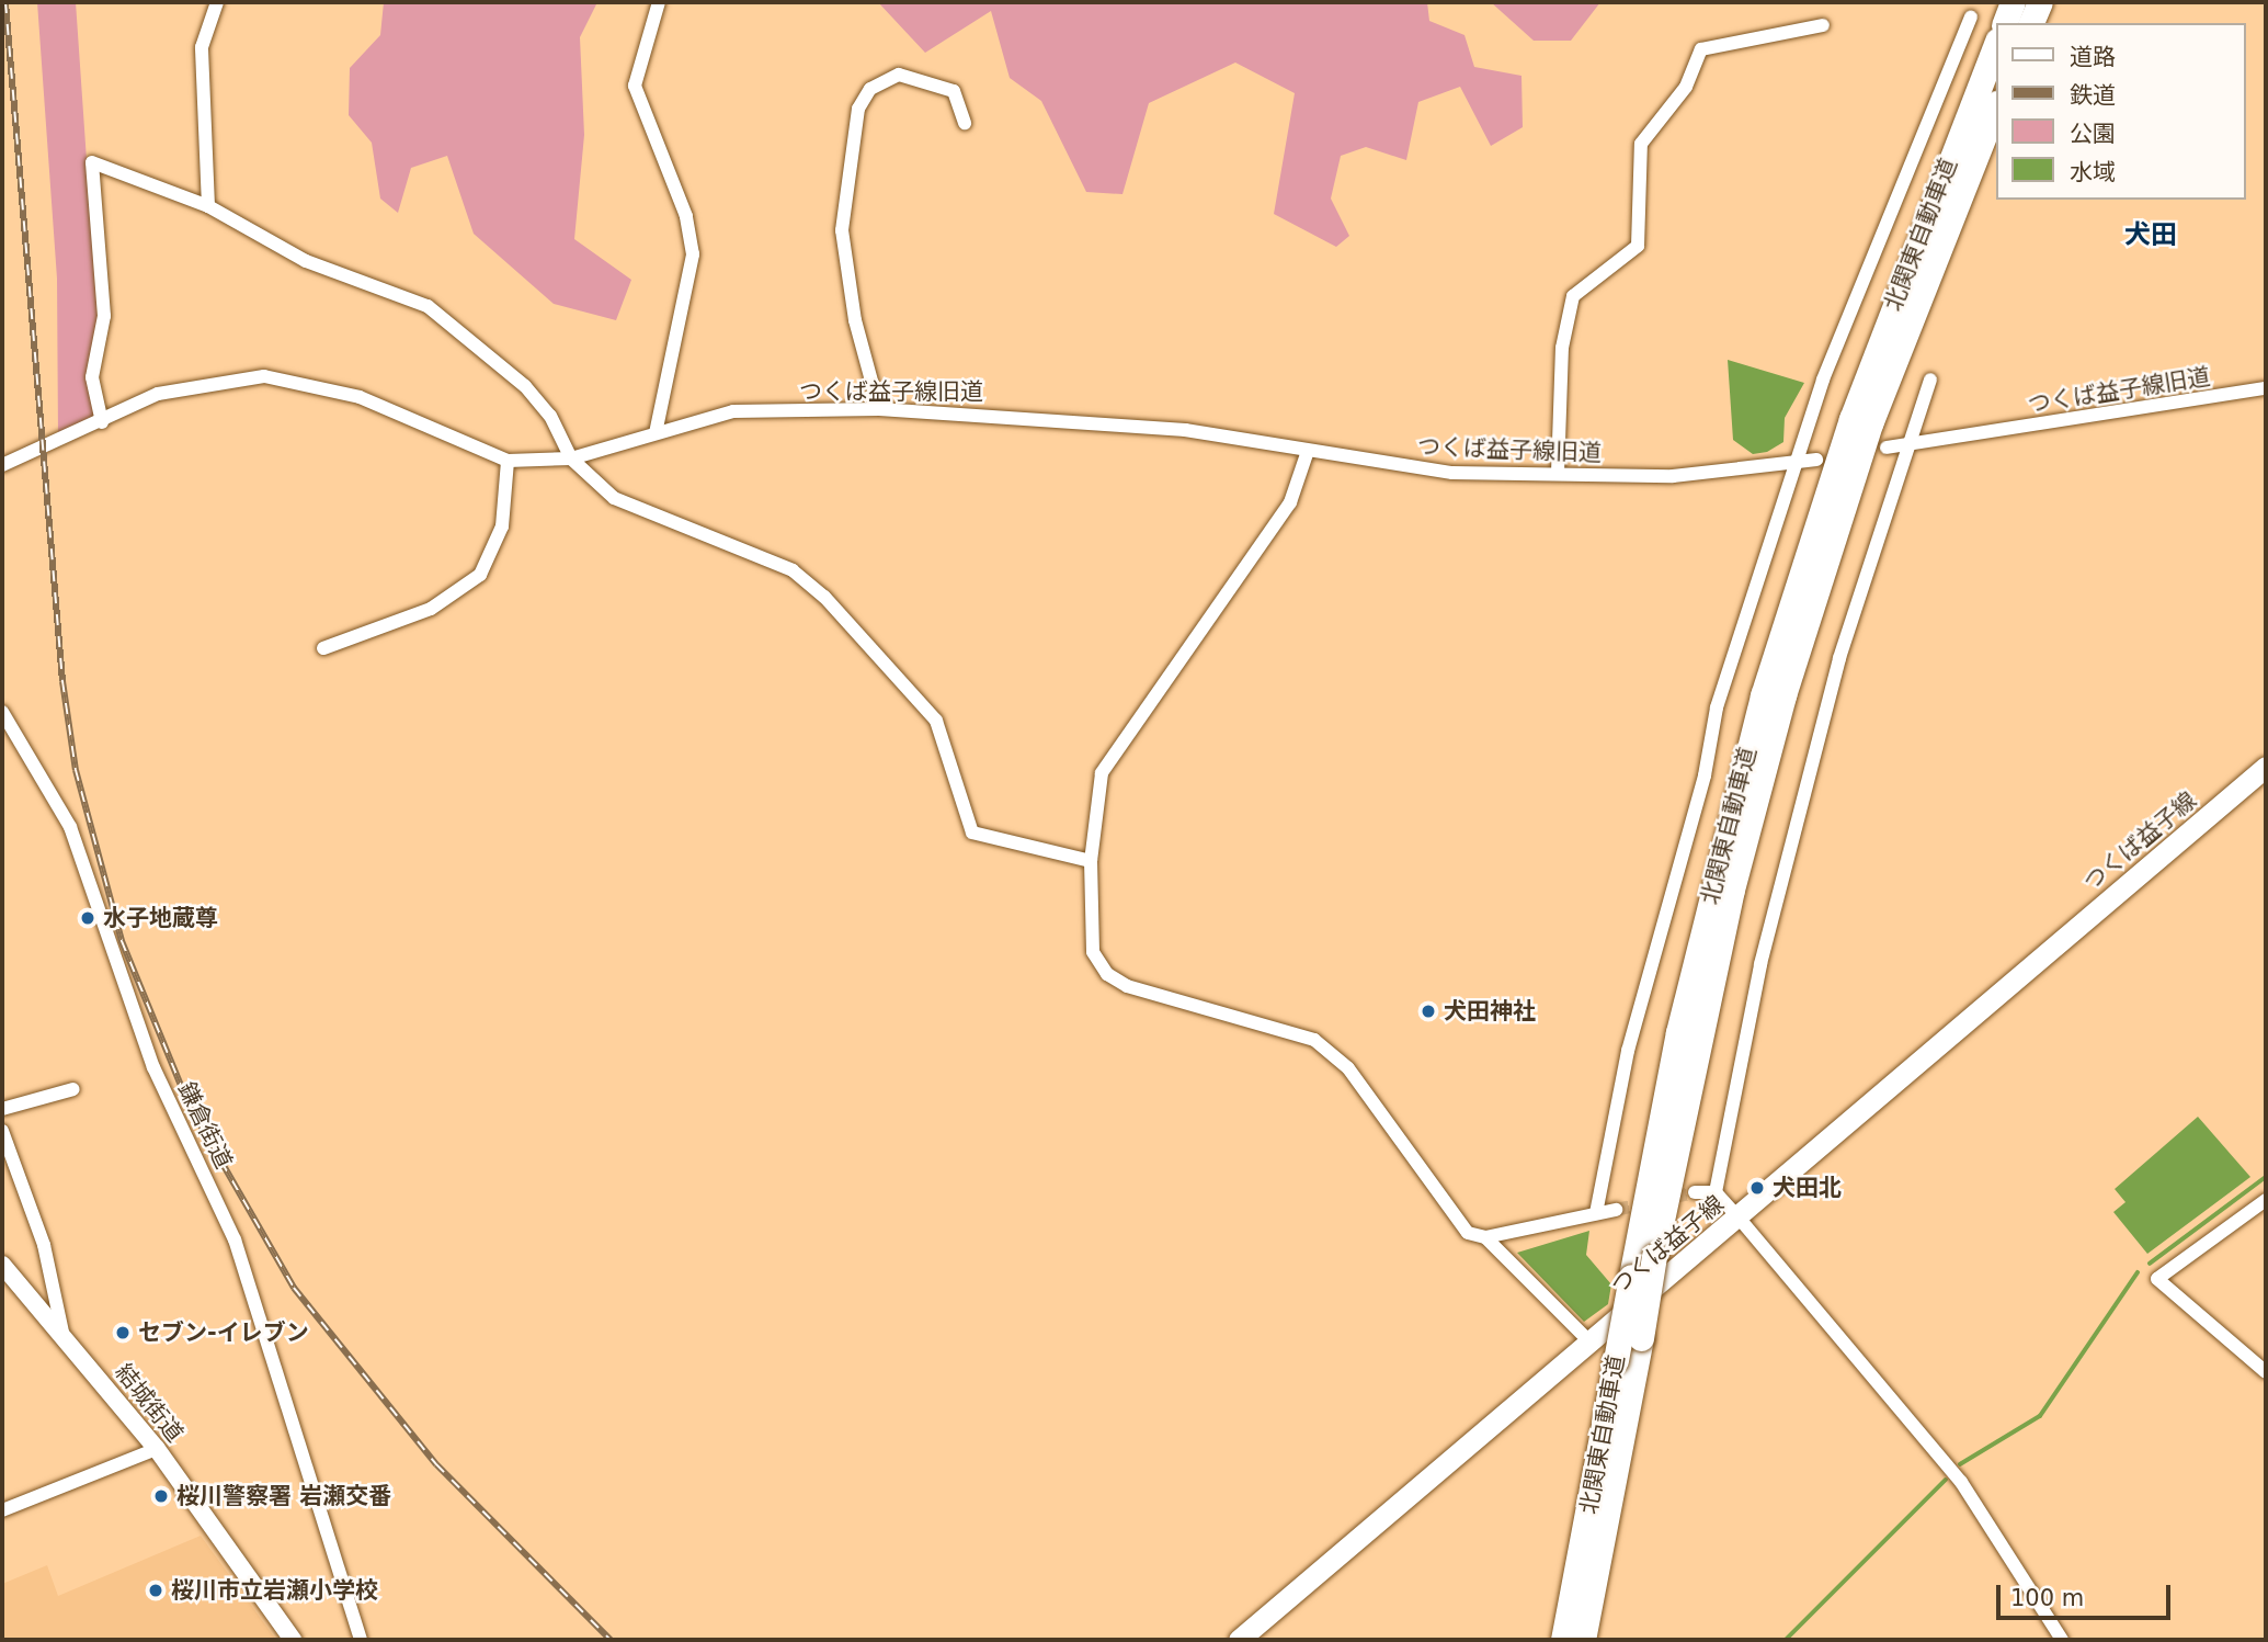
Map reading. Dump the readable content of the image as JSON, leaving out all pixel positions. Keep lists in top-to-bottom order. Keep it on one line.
{"streets":{"highway":["北関東自動車道"],"main road":["つくば益子線"],"street":["つくば益子線旧道","鎌倉街道","結城街道"]},"districts":["犬田"],"places":["水子地蔵尊","犬田神社","犬田北","セブン-イレブン","桜川警察署 岩瀬交番","桜川市立岩瀬小学校"],"legend":["道路","鉄道","公園","水域"],"scale_bar":"100 m"}
